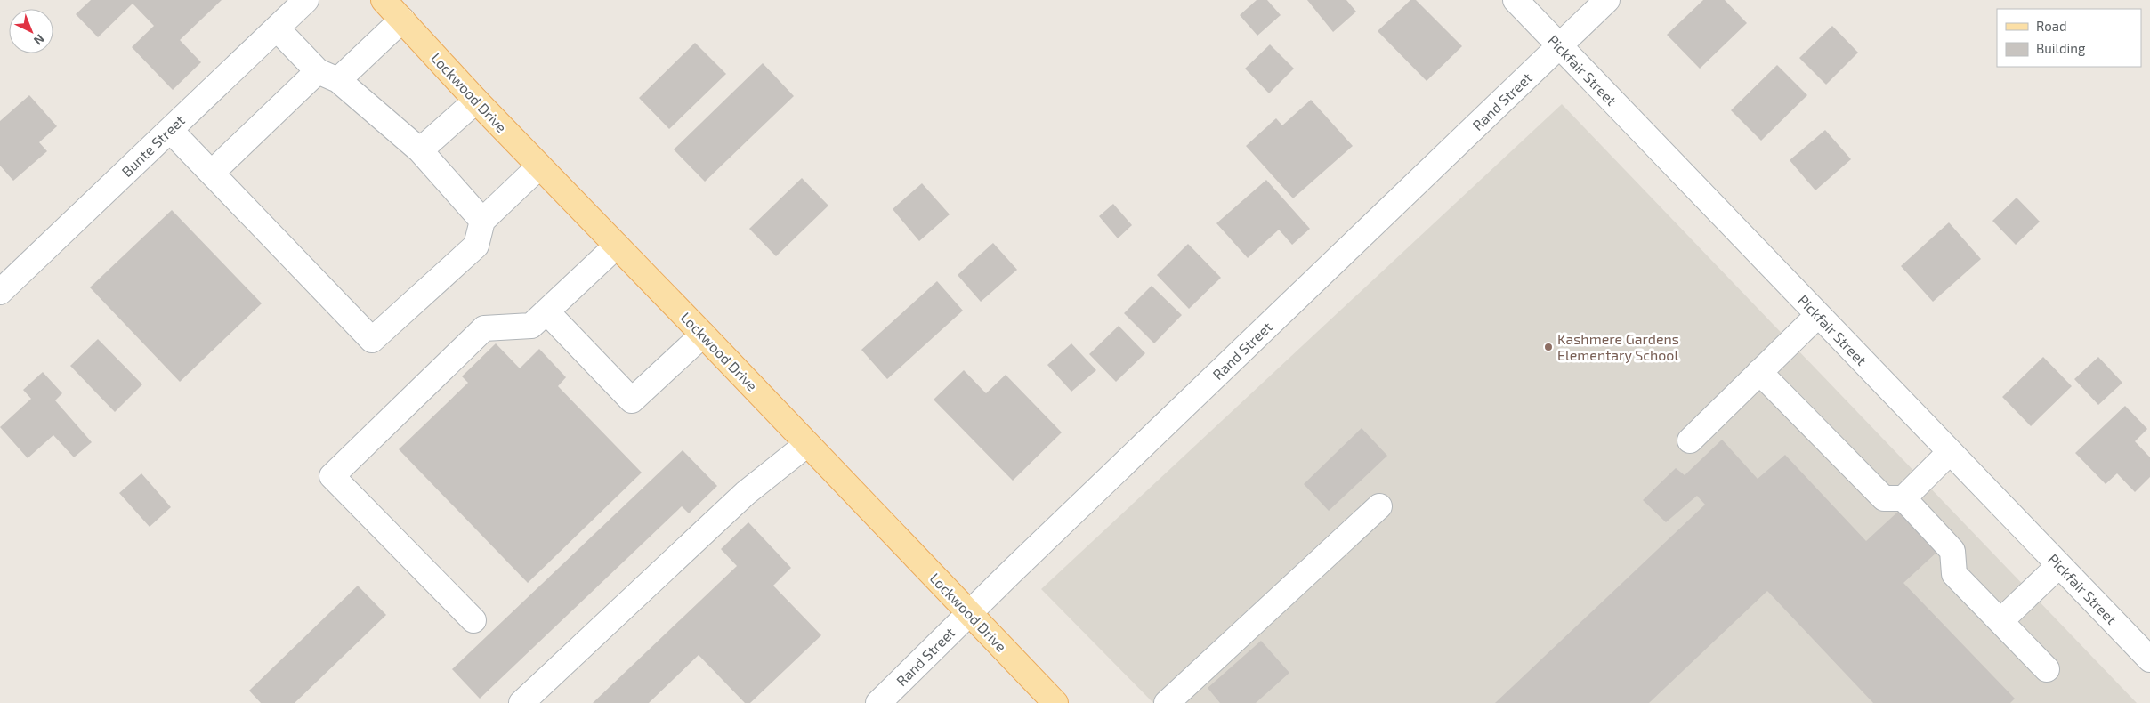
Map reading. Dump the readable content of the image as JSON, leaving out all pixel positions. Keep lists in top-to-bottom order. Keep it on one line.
{"streets":{"main road":["Lockwood Drive"],"street":["Pickfair Street","Rand Street","Bunte Street"]},"crossings":[["Pickfair Street","Rand Street"],["Lockwood Drive","Rand Street"]],"places":["Kashmere Gardens Elementary School"],"legend":["Road","Building"],"north":"bottom right"}
